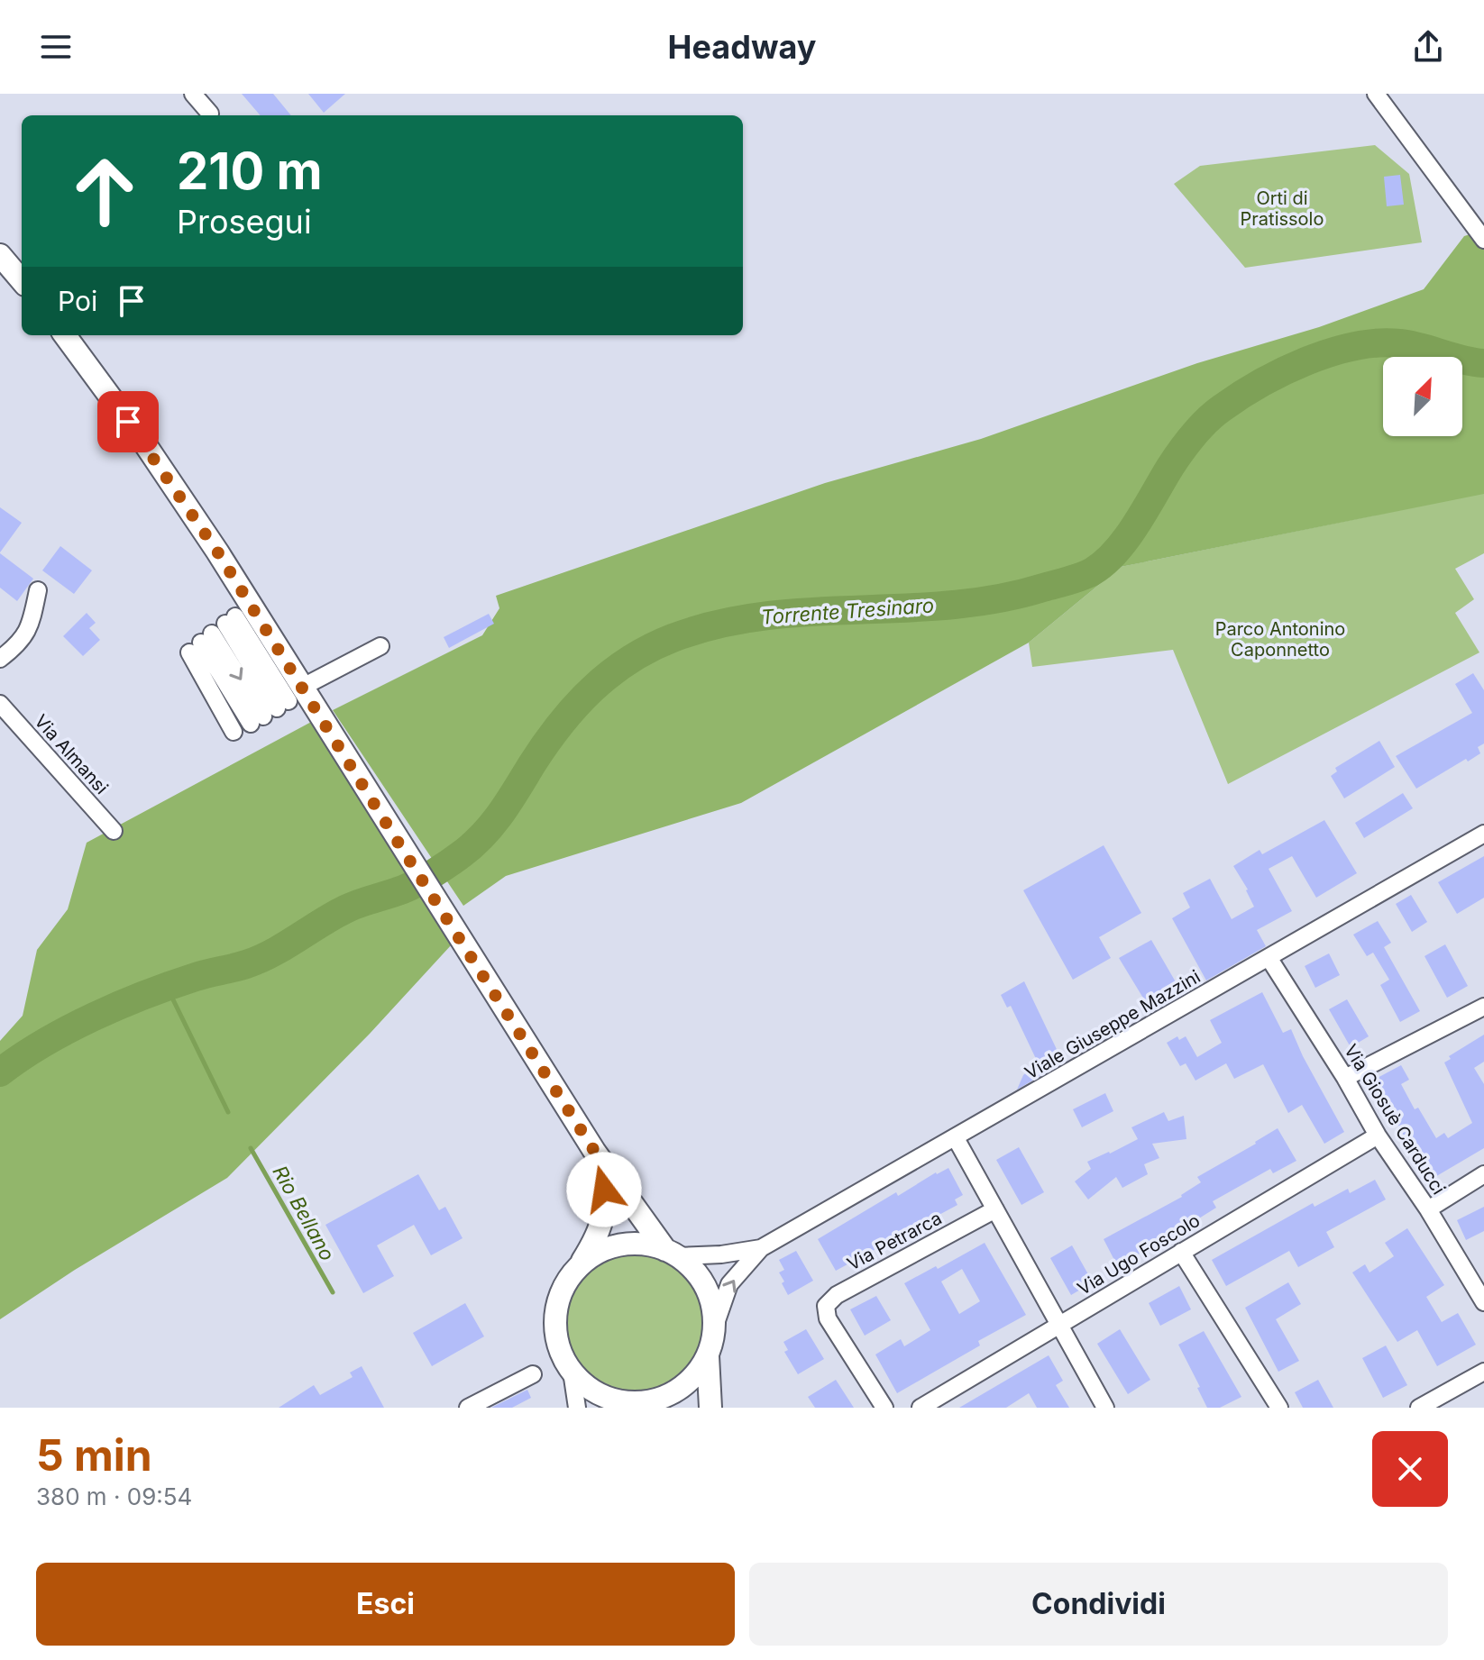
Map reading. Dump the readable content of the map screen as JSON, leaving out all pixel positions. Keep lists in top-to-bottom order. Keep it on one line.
{"streets":{"street":["Via Almansi","Viale Giuseppe Mazzini","Via Giosuè Carducci","Via Petrarca","Via Ugo Foscolo"]},"crossings":[["Viale Giuseppe Mazzini","Via Giosuè Carducci"],["Via Giosuè Carducci","Via Ugo Foscolo"]],"water":["Torrente Tresinaro","Rio Bellano"],"parks":["Orti di Pratissolo","Parco Antonino Caponnetto"],"north":"top right","page":{"header":"Headway","turn":["210 m","Prosegui"],"then":"Poi","heading":["5 min","380 m · 09:54"],"buttons":["Esci","Condividi"]}}
